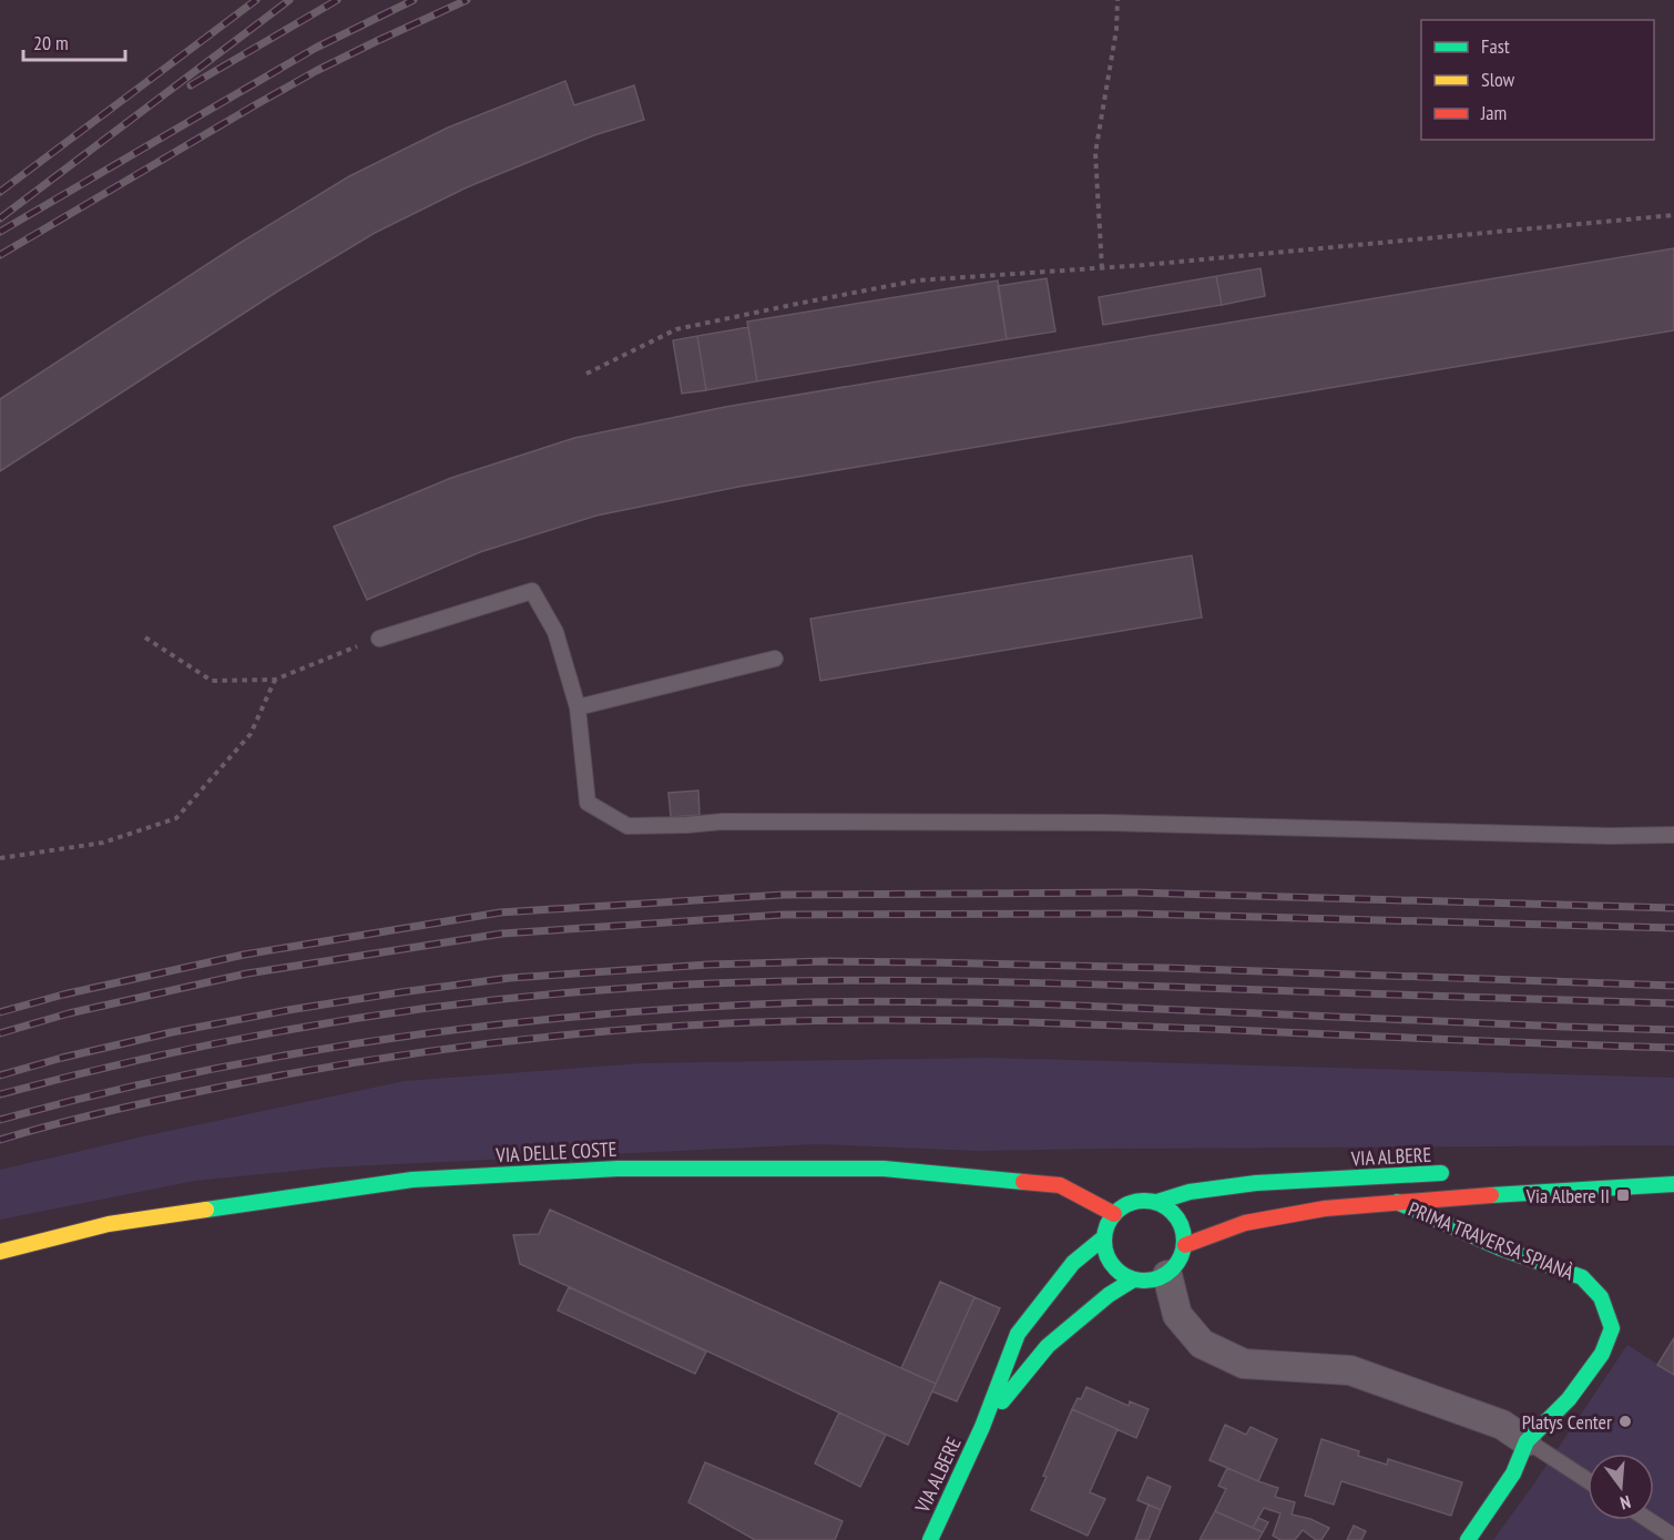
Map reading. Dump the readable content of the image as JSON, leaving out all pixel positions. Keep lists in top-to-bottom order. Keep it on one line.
{"streets":{"street":["VIA DELLE COSTE","VIA ALBERE","PRIMA TRAVERSA SPIANÀ"]},"crossings":[["VIA DELLE COSTE","VIA ALBERE"]],"places":{"transit":["Via Albere II"],"other":["Platys Center"]},"legend":["Fast","Slow","Jam"],"scale_bar":"20 m","north":"bottom"}
